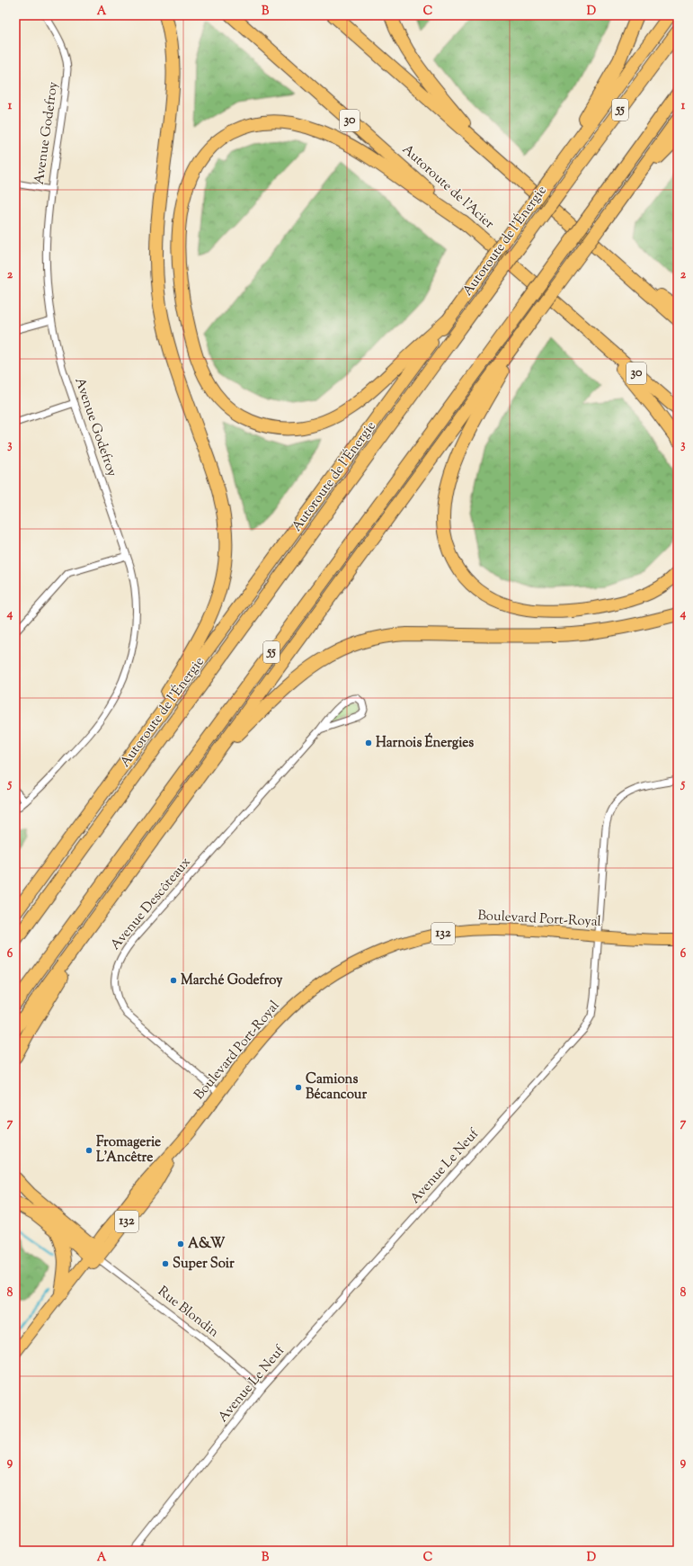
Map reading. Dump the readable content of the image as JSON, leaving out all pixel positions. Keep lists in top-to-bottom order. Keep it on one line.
{"streets":{"highway":["55","30","Autoroute de l'Acier","Autoroute de l'Énergie"],"main road":["Boulevard Port-Royal","132"],"street":["Avenue Godefroy","Avenue Descôteaux","Avenue Le Neuf","Rue Blondin"]},"crossings":[["Avenue Descôteaux","Boulevard Port-Royal"],["Boulevard Port-Royal","Avenue Le Neuf"],["Boulevard Port-Royal","Rue Blondin"],["Avenue Le Neuf","Rue Blondin"]],"places":["Harnois Énergies","Marché Godefroy","Camions Bécancour","Fromagerie L'Ancêtre","A&W","Super Soir"],"grid":{"columns":["A","B","C","D"],"rows":["1","2","3","4","5","6","7","8","9"]}}
